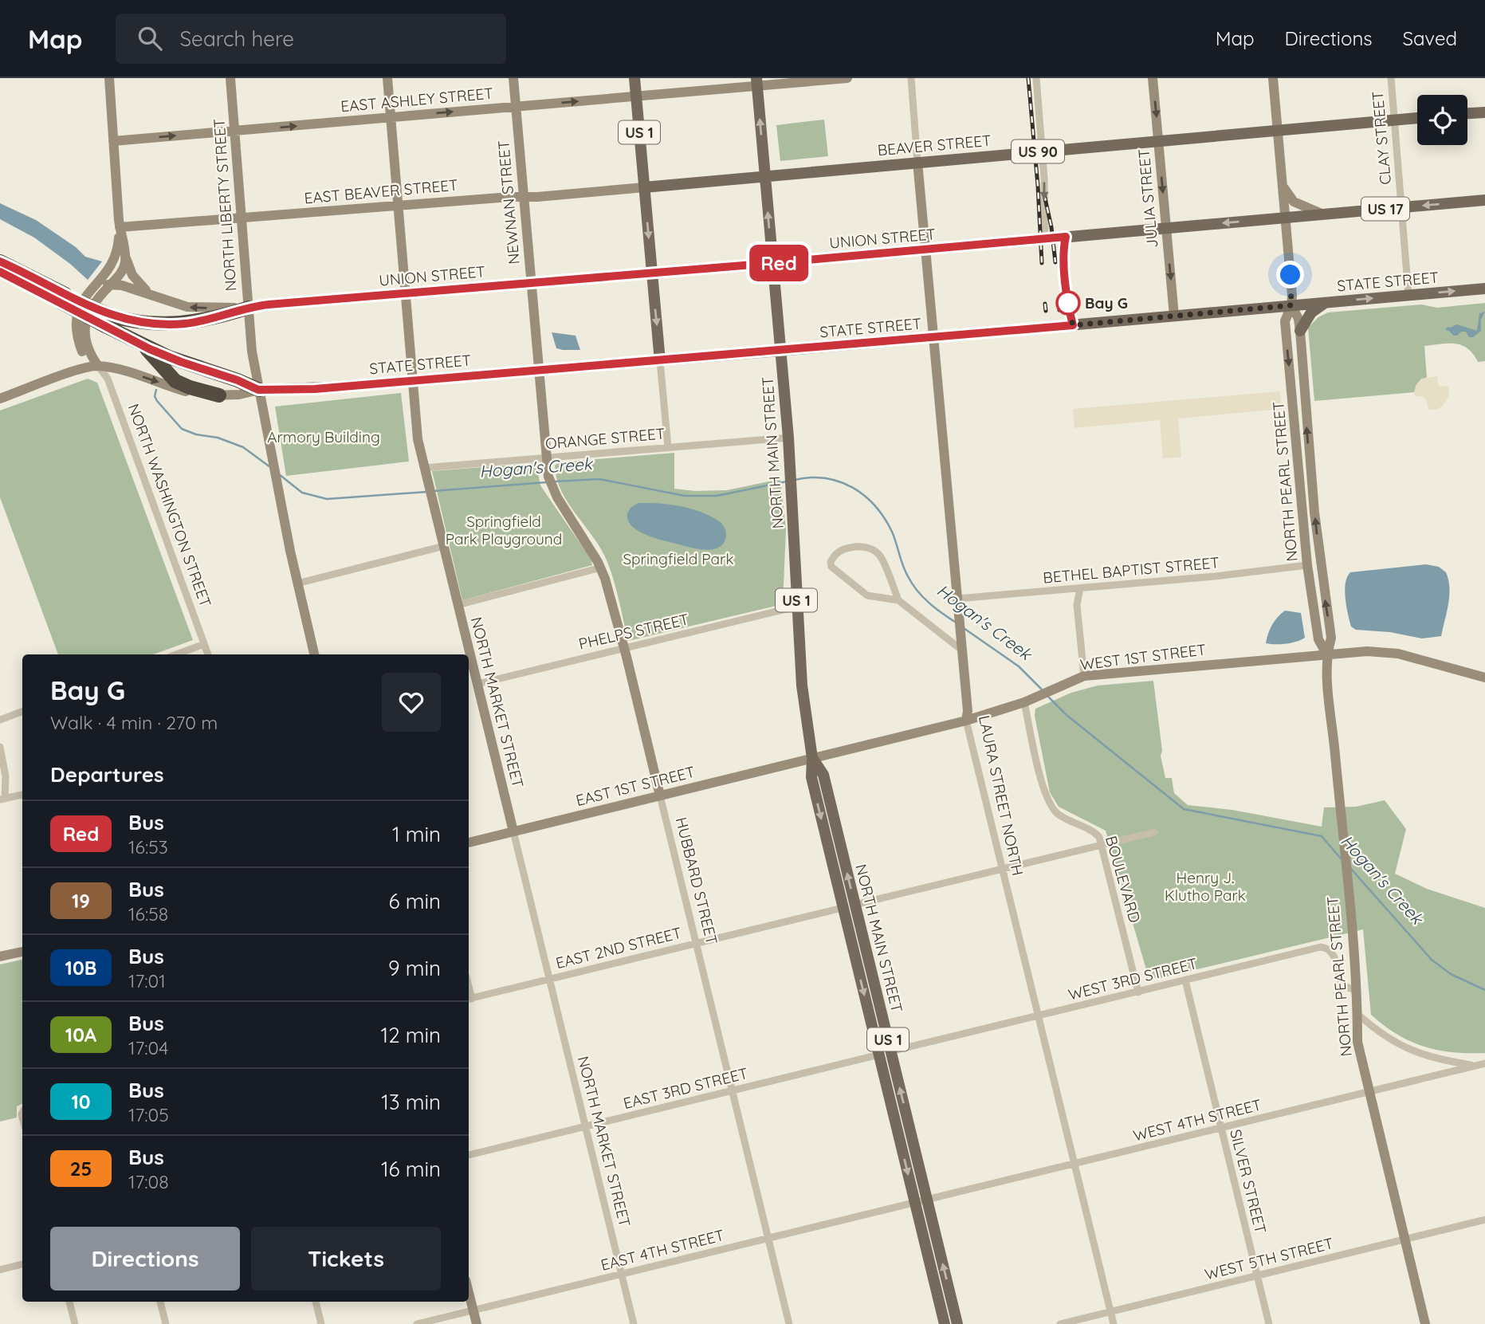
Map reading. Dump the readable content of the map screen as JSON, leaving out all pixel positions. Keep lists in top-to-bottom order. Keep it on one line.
{"streets":{"main road":["US 1","BEAVER STREET","US 90","US 17","UNION STREET","STATE STREET","NORTH MAIN STREET"],"street":["EAST ASHLEY STREET","CLAY STREET","EAST BEAVER STREET","JULIA STREET","NEWNAN STREET","NORTH LIBERTY STREET","ORANGE STREET","NORTH PEARL STREET","NORTH WASHINGTON STREET","BETHEL BAPTIST STREET","PHELPS STREET","WEST 1ST STREET","NORTH MARKET STREET","EAST 1ST STREET","LAURA STREET NORTH","BOULEVARD","HUBBARD STREET","EAST 2ND STREET","WEST 3RD STREET","EAST 3RD STREET","WEST 4TH STREET","SILVER STREET","EAST 4TH STREET","WEST 5TH STREET"]},"crossings":[["EAST ASHLEY STREET","US 1"],["EAST ASHLEY STREET","NEWNAN STREET"],["EAST ASHLEY STREET","NORTH LIBERTY STREET"],["EAST ASHLEY STREET","NORTH MAIN STREET"],["EAST ASHLEY STREET","NORTH WASHINGTON STREET"],["EAST ASHLEY STREET","NORTH MARKET STREET"],["US 1","BEAVER STREET"],["US 1","EAST BEAVER STREET"],["US 1","UNION STREET"],["US 1","STATE STREET"],["CLAY STREET","BEAVER STREET"],["CLAY STREET","UNION STREET"],["CLAY STREET","STATE STREET"],["BEAVER STREET","EAST BEAVER STREET"],["BEAVER STREET","JULIA STREET"],["BEAVER STREET","NORTH MAIN STREET"],["BEAVER STREET","NORTH PEARL STREET"],["BEAVER STREET","LAURA STREET NORTH"],["EAST BEAVER STREET","NEWNAN STREET"],["EAST BEAVER STREET","NORTH LIBERTY STREET"],["EAST BEAVER STREET","NORTH WASHINGTON STREET"],["EAST BEAVER STREET","NORTH MARKET STREET"],["JULIA STREET","UNION STREET"],["JULIA STREET","STATE STREET"],["NEWNAN STREET","UNION STREET"],["NEWNAN STREET","STATE STREET"],["NEWNAN STREET","ORANGE STREET"],["NEWNAN STREET","HUBBARD STREET"],["NORTH LIBERTY STREET","UNION STREET"],["NORTH LIBERTY STREET","STATE STREET"],["UNION STREET","NORTH MAIN STREET"],["UNION STREET","NORTH PEARL STREET"],["UNION STREET","NORTH WASHINGTON STREET"],["UNION STREET","NORTH MARKET STREET"],["UNION STREET","LAURA STREET NORTH"],["STATE STREET","NORTH MAIN STREET"],["STATE STREET","NORTH PEARL STREET"],["STATE STREET","NORTH MARKET STREET"],["STATE STREET","LAURA STREET NORTH"],["ORANGE STREET","NORTH MAIN STREET"],["ORANGE STREET","NORTH MARKET STREET"],["ORANGE STREET","HUBBARD STREET"],["NORTH MAIN STREET","PHELPS STREET"],["NORTH MAIN STREET","WEST 1ST STREET"],["NORTH MAIN STREET","EAST 1ST STREET"],["NORTH MAIN STREET","EAST 2ND STREET"],["NORTH MAIN STREET","WEST 3RD STREET"],["NORTH MAIN STREET","EAST 3RD STREET"],["NORTH MAIN STREET","WEST 4TH STREET"],["NORTH MAIN STREET","EAST 4TH STREET"],["NORTH PEARL STREET","BETHEL BAPTIST STREET"],["NORTH PEARL STREET","WEST 1ST STREET"],["NORTH PEARL STREET","WEST 3RD STREET"],["NORTH PEARL STREET","WEST 4TH STREET"],["NORTH PEARL STREET","WEST 5TH STREET"],["BETHEL BAPTIST STREET","LAURA STREET NORTH"],["PHELPS STREET","NORTH MARKET STREET"],["PHELPS STREET","HUBBARD STREET"],["WEST 1ST STREET","EAST 1ST STREET"],["WEST 1ST STREET","LAURA STREET NORTH"],["WEST 1ST STREET","BOULEVARD"],["NORTH MARKET STREET","EAST 1ST STREET"],["NORTH MARKET STREET","EAST 2ND STREET"],["NORTH MARKET STREET","EAST 3RD STREET"],["NORTH MARKET STREET","EAST 4TH STREET"],["EAST 1ST STREET","HUBBARD STREET"],["LAURA STREET NORTH","WEST 3RD STREET"],["LAURA STREET NORTH","WEST 4TH STREET"],["LAURA STREET NORTH","WEST 5TH STREET"],["BOULEVARD","WEST 3RD STREET"],["HUBBARD STREET","EAST 2ND STREET"],["HUBBARD STREET","EAST 3RD STREET"],["HUBBARD STREET","EAST 4TH STREET"],["WEST 3RD STREET","EAST 3RD STREET"],["WEST 3RD STREET","SILVER STREET"],["WEST 4TH STREET","SILVER STREET"],["WEST 4TH STREET","EAST 4TH STREET"],["SILVER STREET","WEST 5TH STREET"]],"one_way":["EAST ASHLEY STREET","JULIA STREET"],"water":["Hogan's Creek"],"parks":["Armory Building","Springfield Park Playground","Springfield Park","Henry J. Klutho Park"],"places":["Bay G"],"lines":["bus line Red"],"page":{"header":"Map","search":"Search here","nav":["Map","Directions","Saved"],"on_map":"Red","heading":[["Bay G","Walk · 4 min · 270 m"],"Departures"],"list":[{"mark":"Red","name":"Bus","note":"16:53","value":"1 min"},{"mark":"19","name":"Bus","note":"16:58","value":"6 min"},{"mark":"10B","name":"Bus","note":"17:01","value":"9 min"},{"mark":"10A","name":"Bus","note":"17:04","value":"12 min"},{"mark":"10","name":"Bus","note":"17:05","value":"13 min"},{"mark":"25","name":"Bus","note":"17:08","value":"16 min"}],"buttons":["Directions","Tickets"]}}
